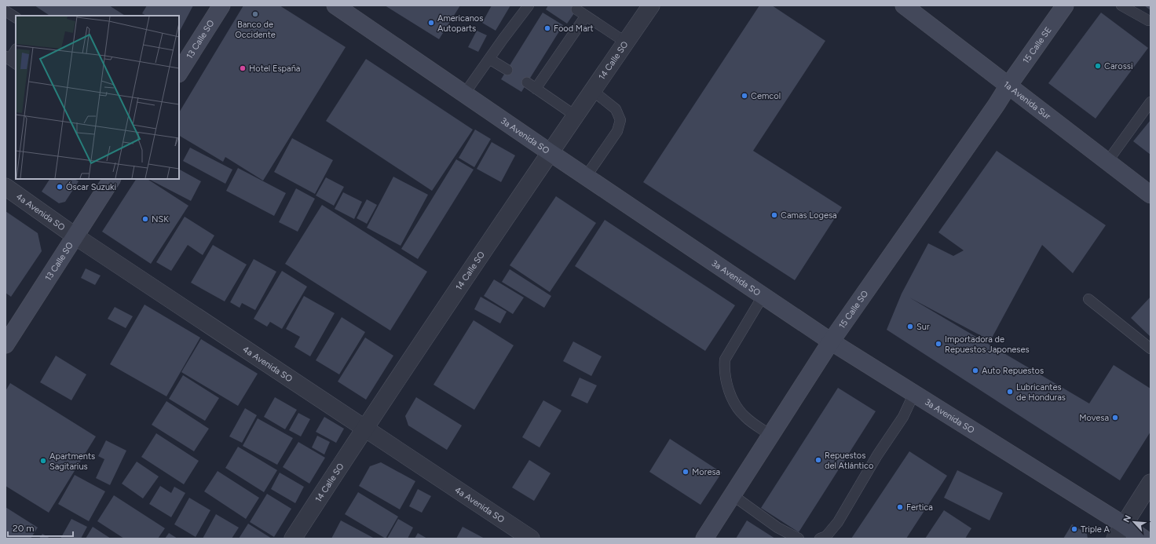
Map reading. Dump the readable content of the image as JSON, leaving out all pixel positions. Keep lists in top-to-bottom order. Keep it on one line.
{"streets":{"street":["13 Calle SO","15 Calle SE","14 Calle SO","1a Avenida Sur","3a Avenida SO","4a Avenida SO","15 Calle SO"]},"crossings":[["13 Calle SO","4a Avenida SO"],["15 Calle SE","1a Avenida Sur"],["15 Calle SE","15 Calle SO"],["14 Calle SO","3a Avenida SO"],["14 Calle SO","4a Avenida SO"],["1a Avenida Sur","15 Calle SO"],["3a Avenida SO","15 Calle SO"]],"places":["Banco de Occidente","Americanos Autoparts","Food Mart","Carossi","Hotel España","Cemcol","Óscar Suzuki","Camas Logesa","NSK","Sur","Importadora de Repuestos Japoneses","Auto Repuestos","Lubricantes de Honduras","Movesa","Repuestos del Atlántico","Apartments Sagitarius","Moresa","Fertica","Triple A"],"scale_bar":"20 m","north":"top left"}
